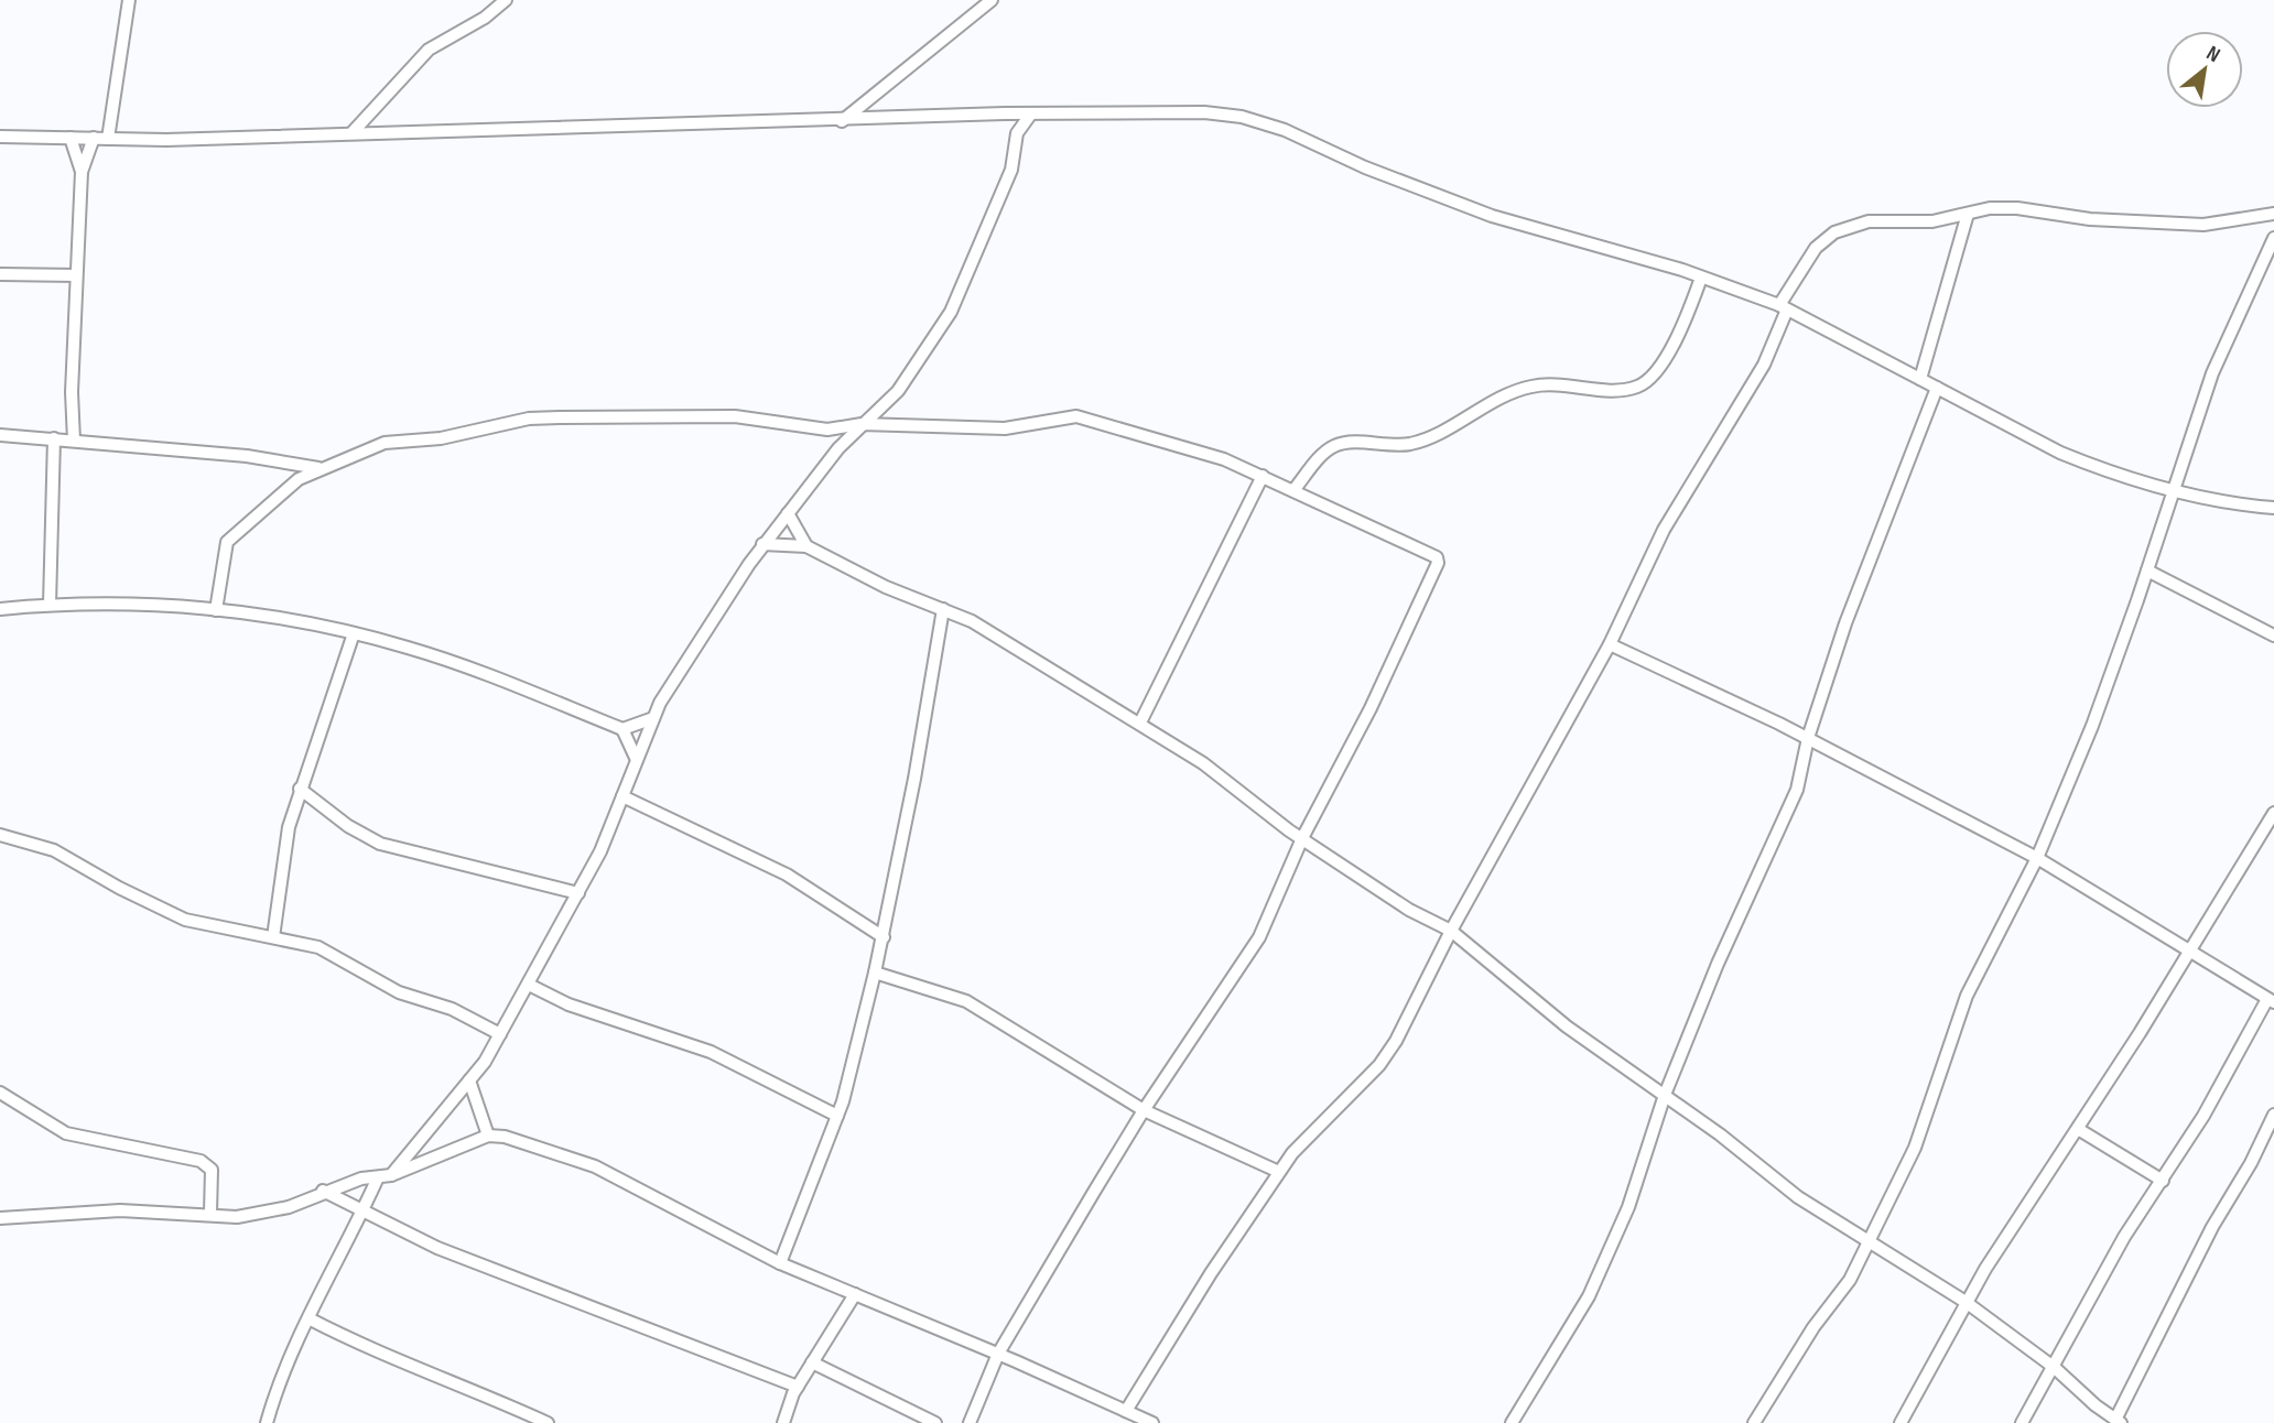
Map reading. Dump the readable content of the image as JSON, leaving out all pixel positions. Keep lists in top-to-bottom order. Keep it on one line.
{"north":"top right"}
